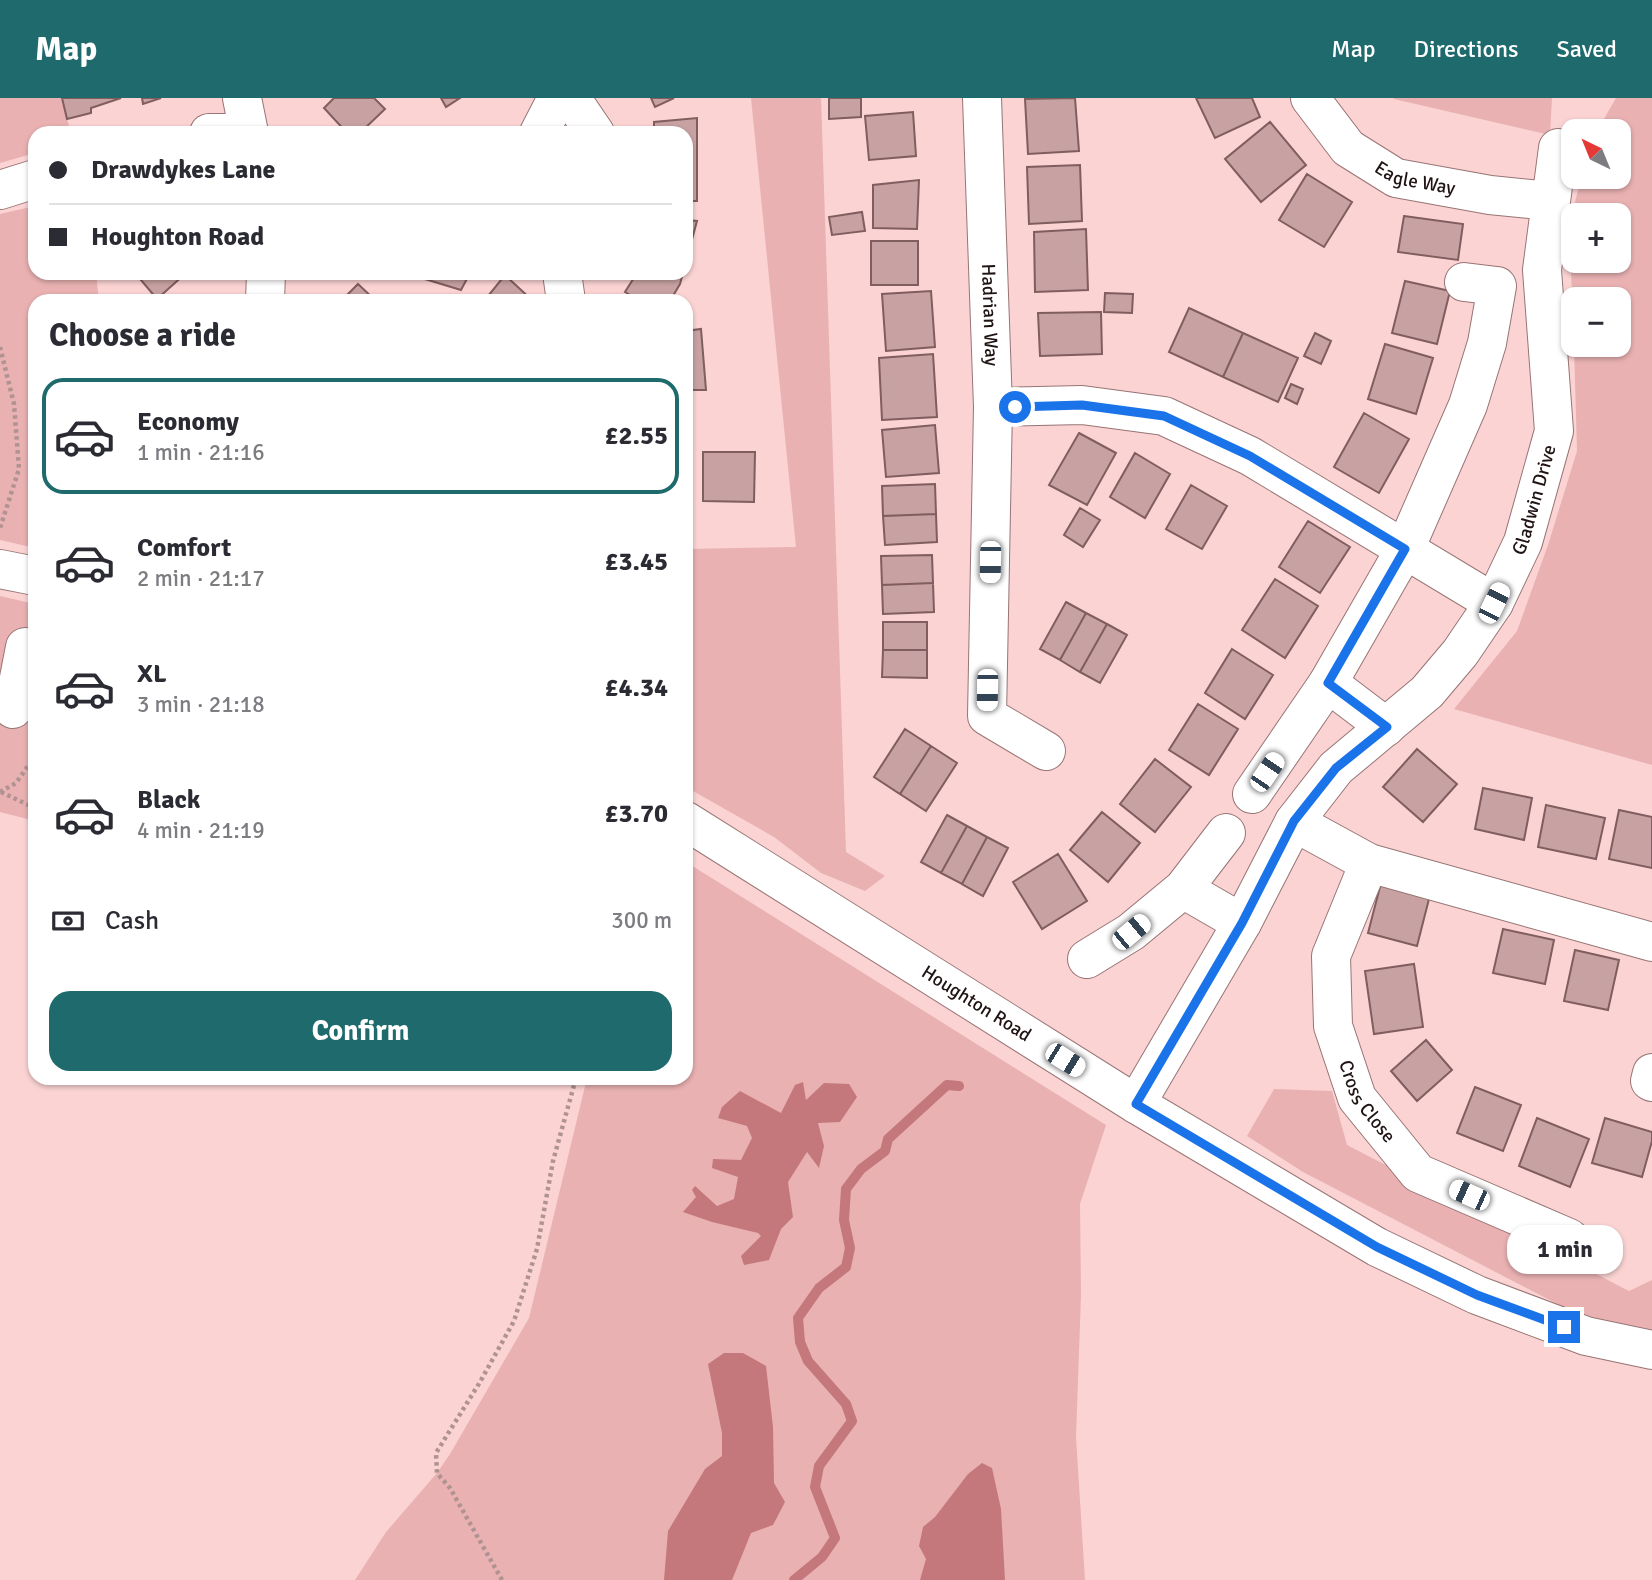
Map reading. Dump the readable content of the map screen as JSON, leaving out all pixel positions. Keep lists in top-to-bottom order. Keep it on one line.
{"streets":{"street":["Eagle Way","Hadrian Way","Gladwin Drive","Houghton Road","Cross Close"]},"crossings":[["Eagle Way","Gladwin Drive"],["Gladwin Drive","Houghton Road"]],"north":"top left","page":{"header":"Map","nav":["Map","Directions","Saved"],"map_buttons":["+","−"],"banner":["Drawdykes Lane","Houghton Road"],"heading":"Choose a ride","list":[{"name":"Economy","note":"1 min · 21:16","value":"£2.55"},{"name":"Comfort","note":"2 min · 21:17","value":"£3.45"},{"name":"XL","note":"3 min · 21:18","value":"£4.34"},{"name":"Black","note":"4 min · 21:19","value":"£3.70"}],"pay":["Cash","300 m"],"buttons":"Confirm","bubble":"1 min"}}
